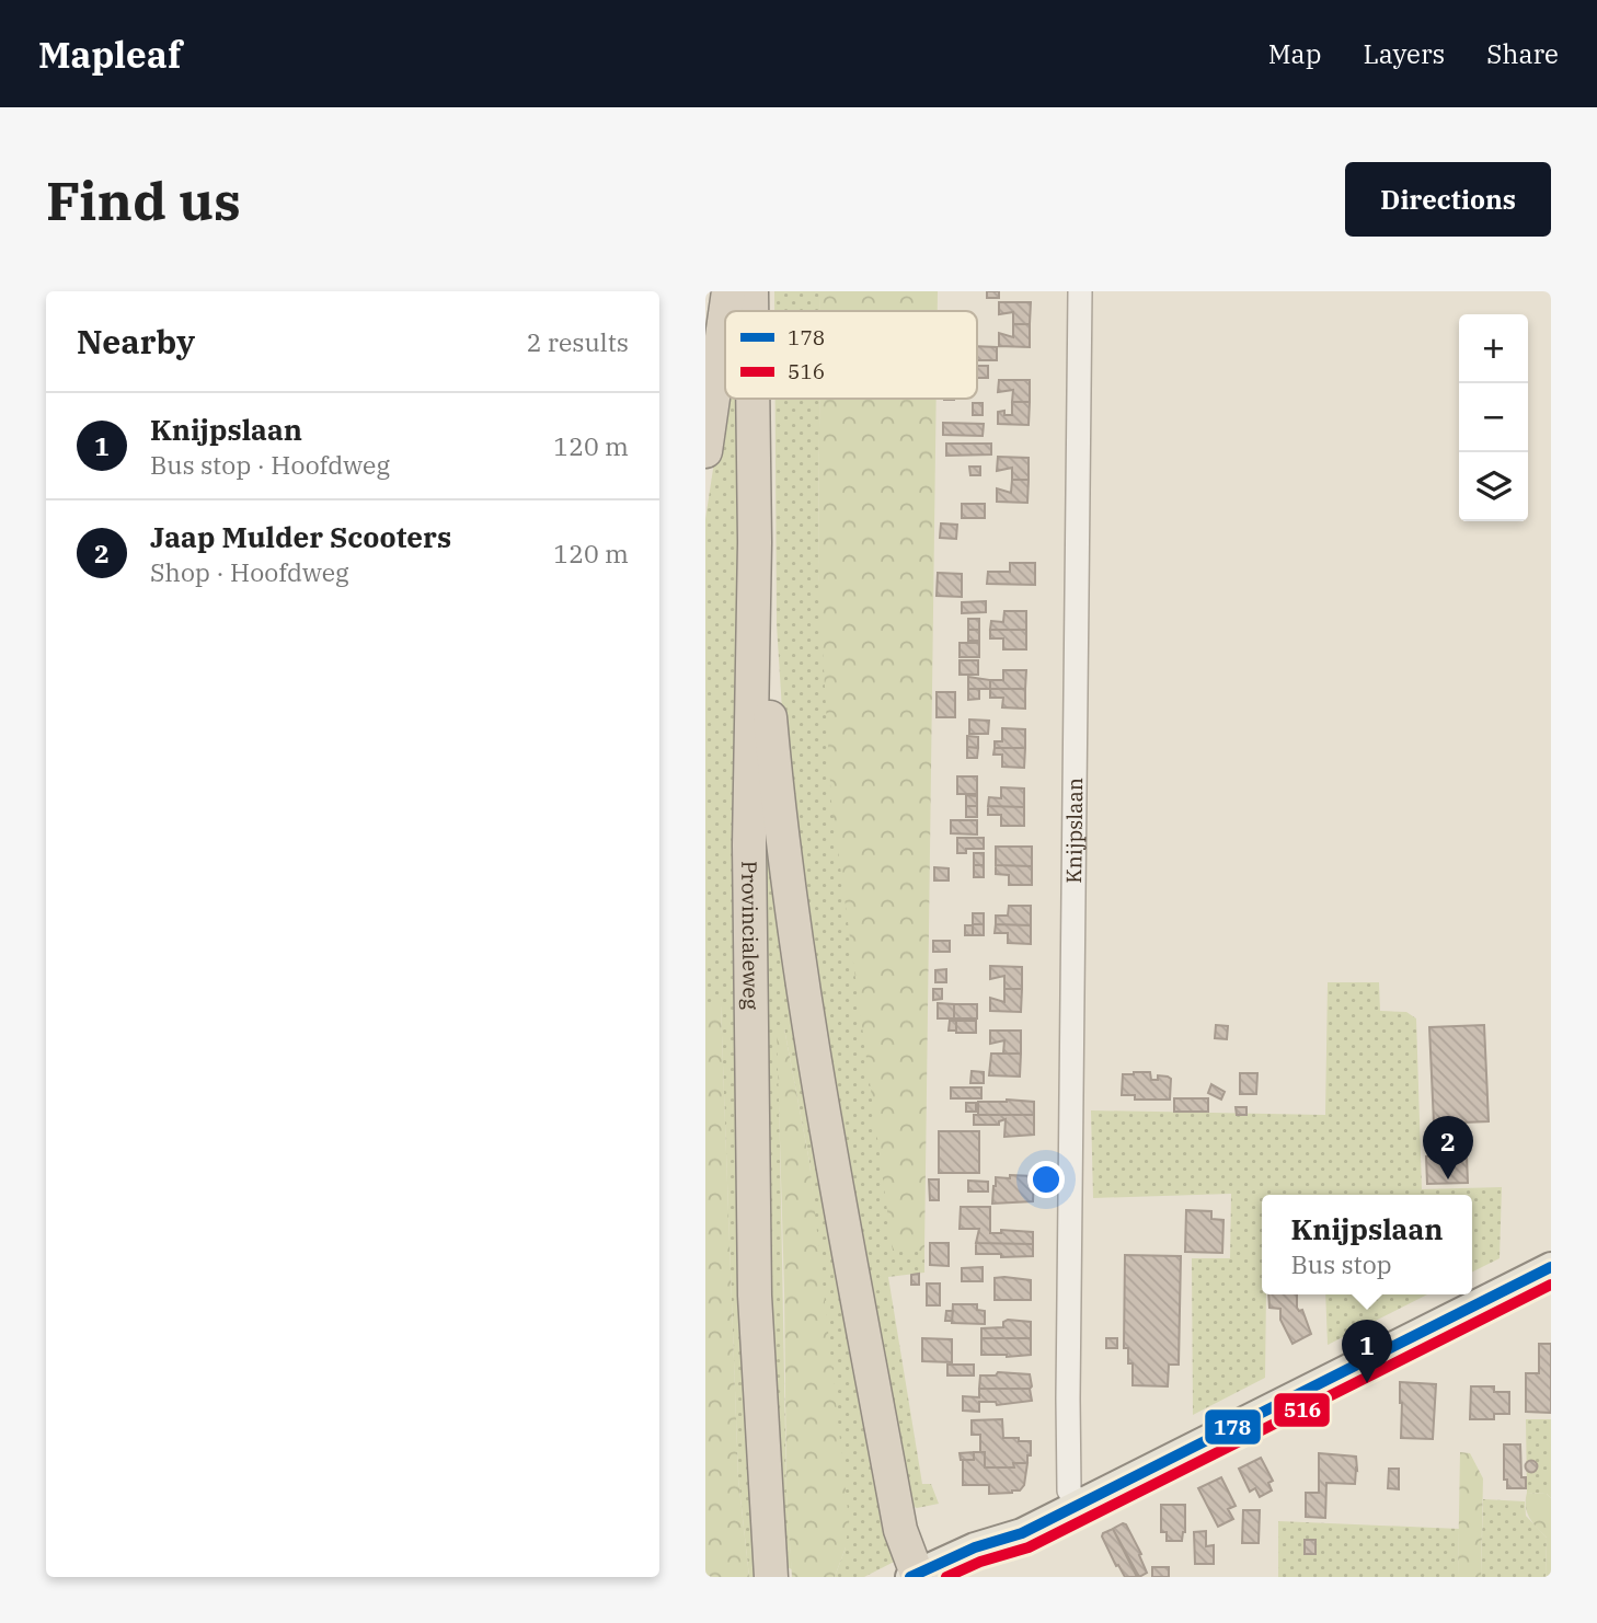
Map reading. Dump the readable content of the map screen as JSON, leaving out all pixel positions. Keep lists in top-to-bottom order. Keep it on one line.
{"streets":{"highway":["Provincialeweg"],"street":["Knijpslaan"]},"lines":["transit line 178","transit line 516"],"legend":["178","516"],"page":{"header":"Mapleaf","nav":["Map","Layers","Share"],"buttons":"Directions","title":"Find us","heading":["Nearby","2 results"],"map_buttons":["+","−"],"list":[{"mark":"1","name":"Knijpslaan","note":"Bus stop · Hoofdweg","value":"120 m"},{"mark":"2","name":"Jaap Mulder Scooters","note":"Shop · Hoofdweg","value":"120 m"}],"pins":["2","1"],"popup":["Knijpslaan","Bus stop"]}}
